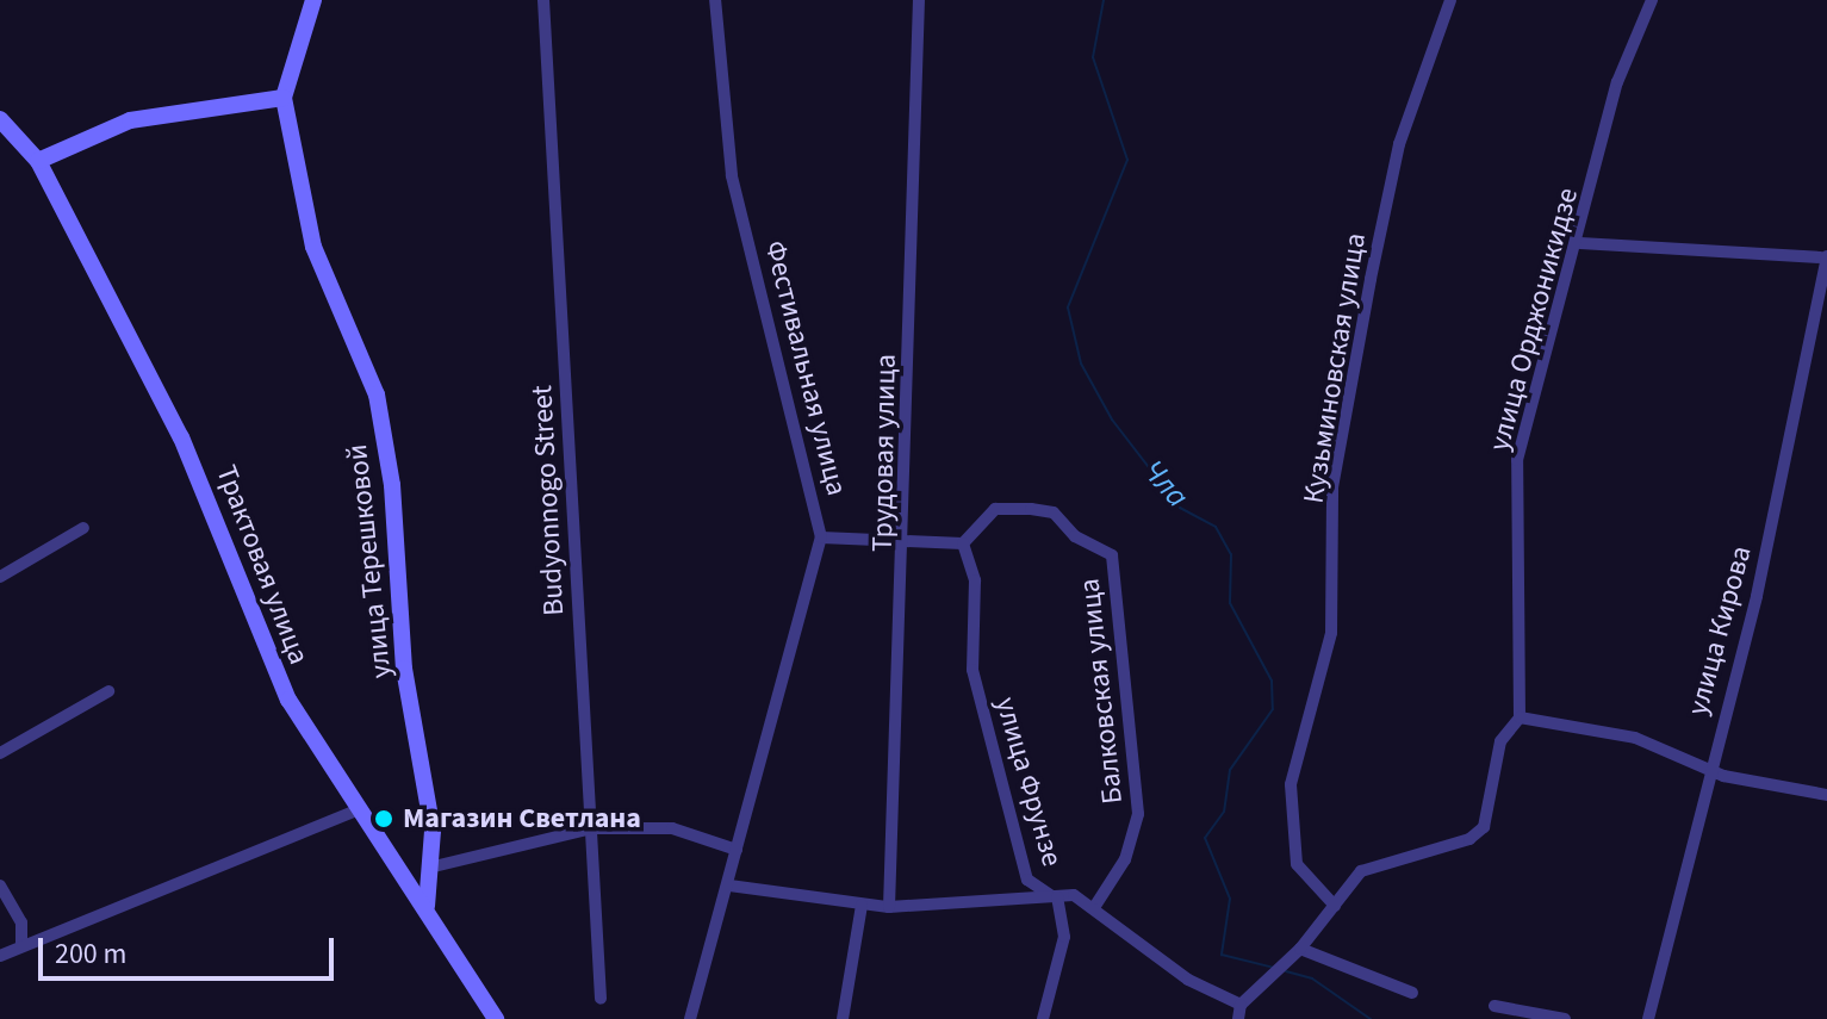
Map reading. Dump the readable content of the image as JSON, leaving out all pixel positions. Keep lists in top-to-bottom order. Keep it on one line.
{"streets":{"street":["улица Орджоникидзе","Фестивальная улица","Кузьминовская улица","Трудовая улица","Budyonnogo Street","улица Терешковой","Трактовая улица","улица Кирова","Балковская улица","улица Фрунзе"]},"crossings":[["улица Терешковой","Трактовая улица"],["Балковская улица","улица Фрунзе"]],"water":["Чла"],"places":["Магазин Светлана"],"scale_bar":"200 m"}
